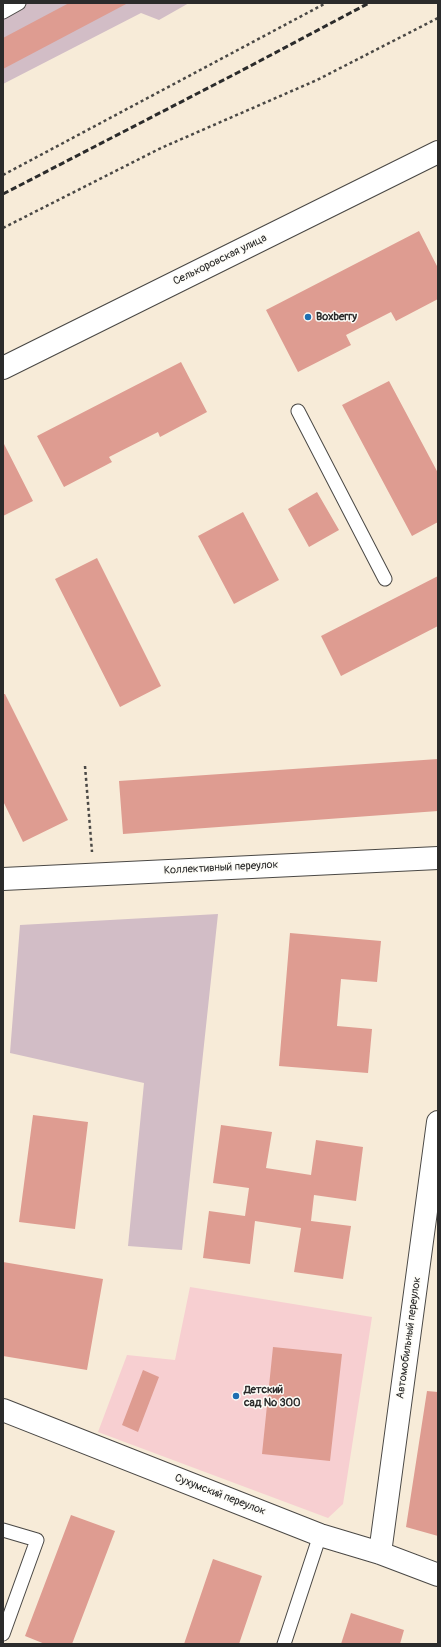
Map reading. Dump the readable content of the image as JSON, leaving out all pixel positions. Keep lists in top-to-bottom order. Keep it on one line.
{"streets":{"street":["Селькоровская улица","Коллективный переулок","Автомобильный переулок","Сухумский переулок"]},"crossings":[["Автомобильный переулок","Сухумский переулок"]],"places":["Boxberry","Детский сад № 300"]}
